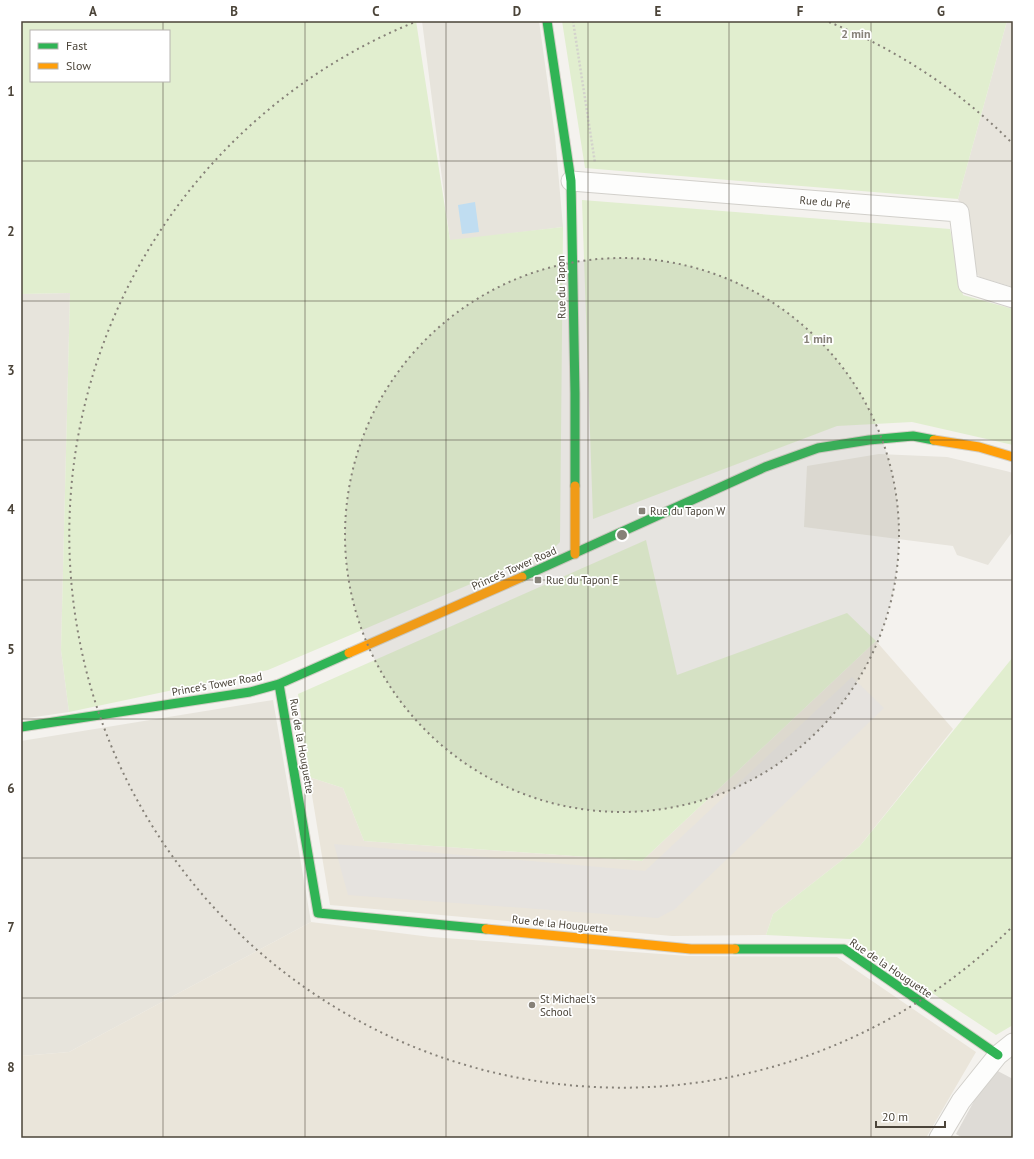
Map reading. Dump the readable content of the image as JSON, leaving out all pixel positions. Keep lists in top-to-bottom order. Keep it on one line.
{"streets":{"street":["Rue du Pré","Rue du Tapon","Prince's Tower Road","Rue de la Houguette"]},"crossings":[["Rue du Pré","Rue du Tapon"],["Rue du Tapon","Prince's Tower Road"],["Prince's Tower Road","Rue de la Houguette"]],"places":{"transit":["Rue du Tapon W","Rue du Tapon E"],"other":["St Michael's School"]},"legend":["Fast","Slow"],"scale_bar":"20 m","grid":{"columns":["A","B","C","D","E","F","G"],"rows":["1","2","3","4","5","6","7","8"]},"rings":["2 min","1 min"]}
